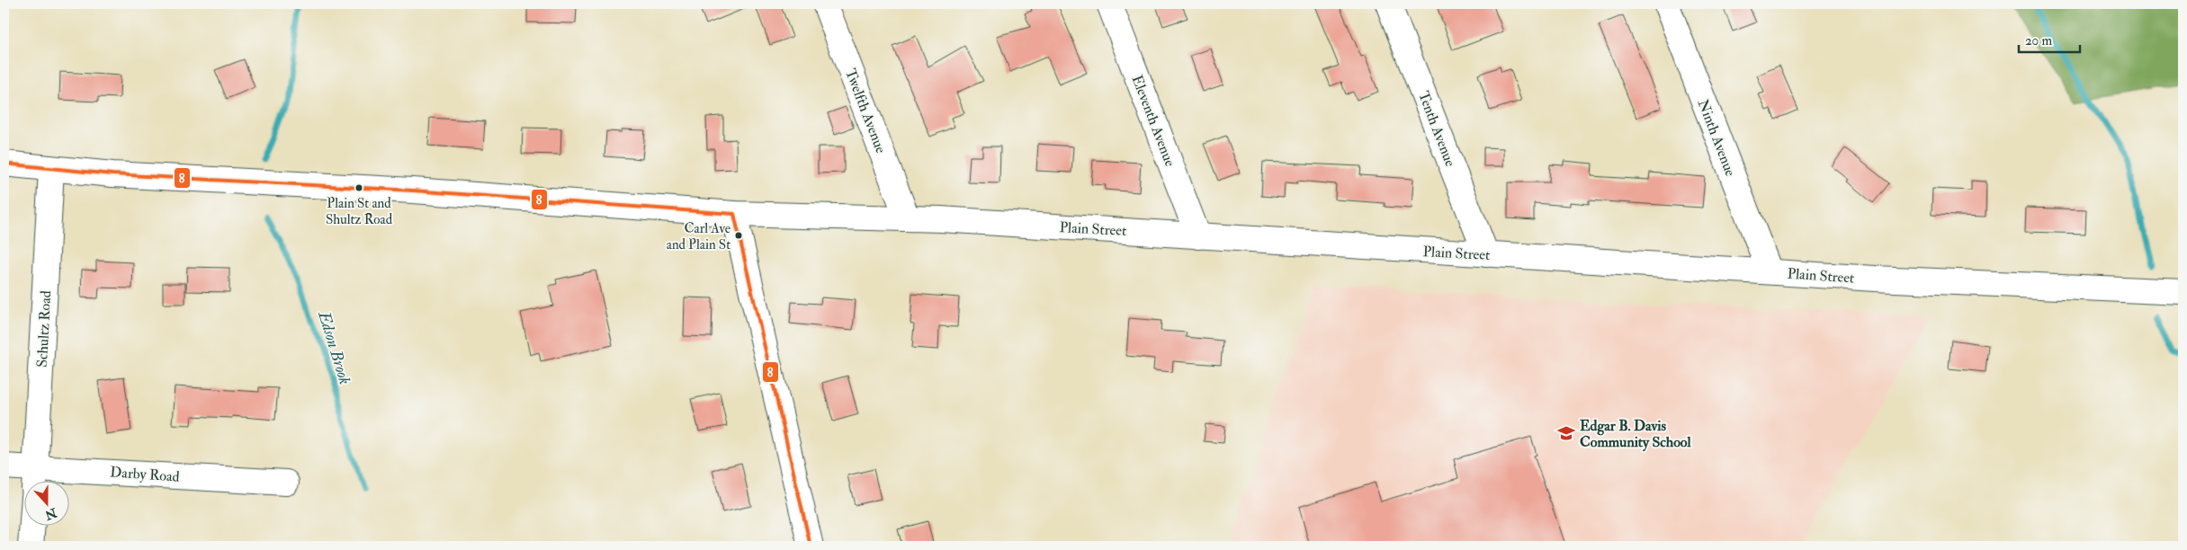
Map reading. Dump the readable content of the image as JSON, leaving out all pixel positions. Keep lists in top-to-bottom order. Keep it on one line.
{"streets":{"main road":["Twelfth Avenue","Eleventh Avenue","Tenth Avenue","Ninth Avenue","Plain Street","Schultz Road","Darby Road"]},"crossings":[["Twelfth Avenue","Plain Street"],["Eleventh Avenue","Plain Street"],["Tenth Avenue","Plain Street"],["Ninth Avenue","Plain Street"],["Plain Street","Schultz Road"],["Schultz Road","Darby Road"]],"water":["Edson Brook"],"places":{"other":["Plain St and Shultz Road","Carl Ave and Plain St"],"school or university":["Edgar B. Davis Community School"]},"lines":["transit line 8"],"scale_bar":"20 m","north":"bottom"}
